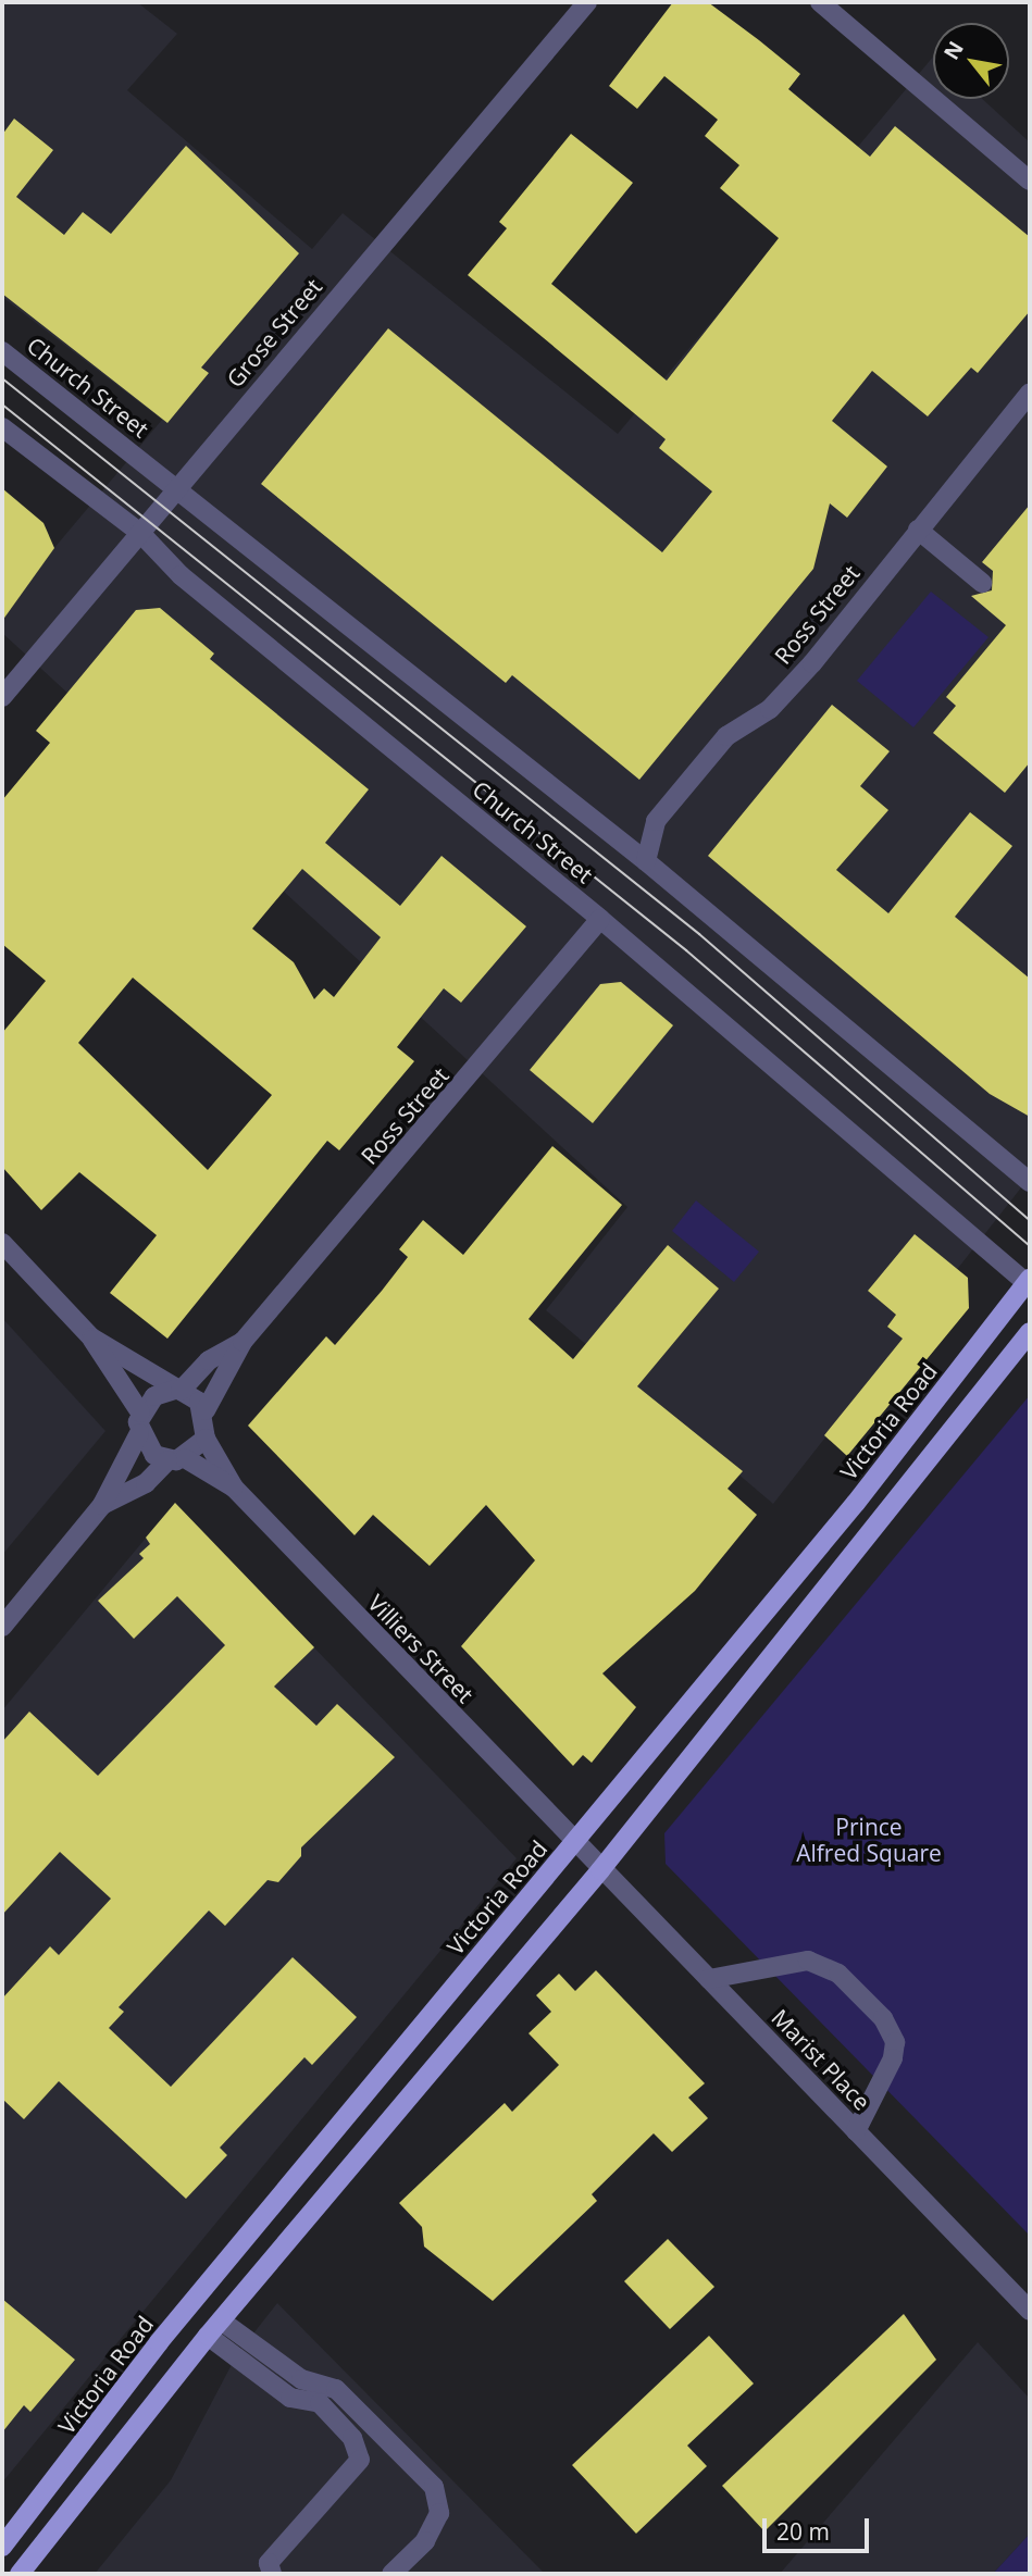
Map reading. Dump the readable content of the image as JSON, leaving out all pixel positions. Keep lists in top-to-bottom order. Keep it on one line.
{"streets":{"main road":["Victoria Road"],"street":["Grose Street","Church Street","Ross Street","Villiers Street","Marist Place"]},"crossings":[["Grose Street","Church Street"],["Church Street","Ross Street"],["Church Street","Victoria Road"],["Victoria Road","Villiers Street"],["Victoria Road","Marist Place"],["Villiers Street","Marist Place"]],"parks":["Prince Alfred Square"],"scale_bar":"20 m","north":"top left"}
